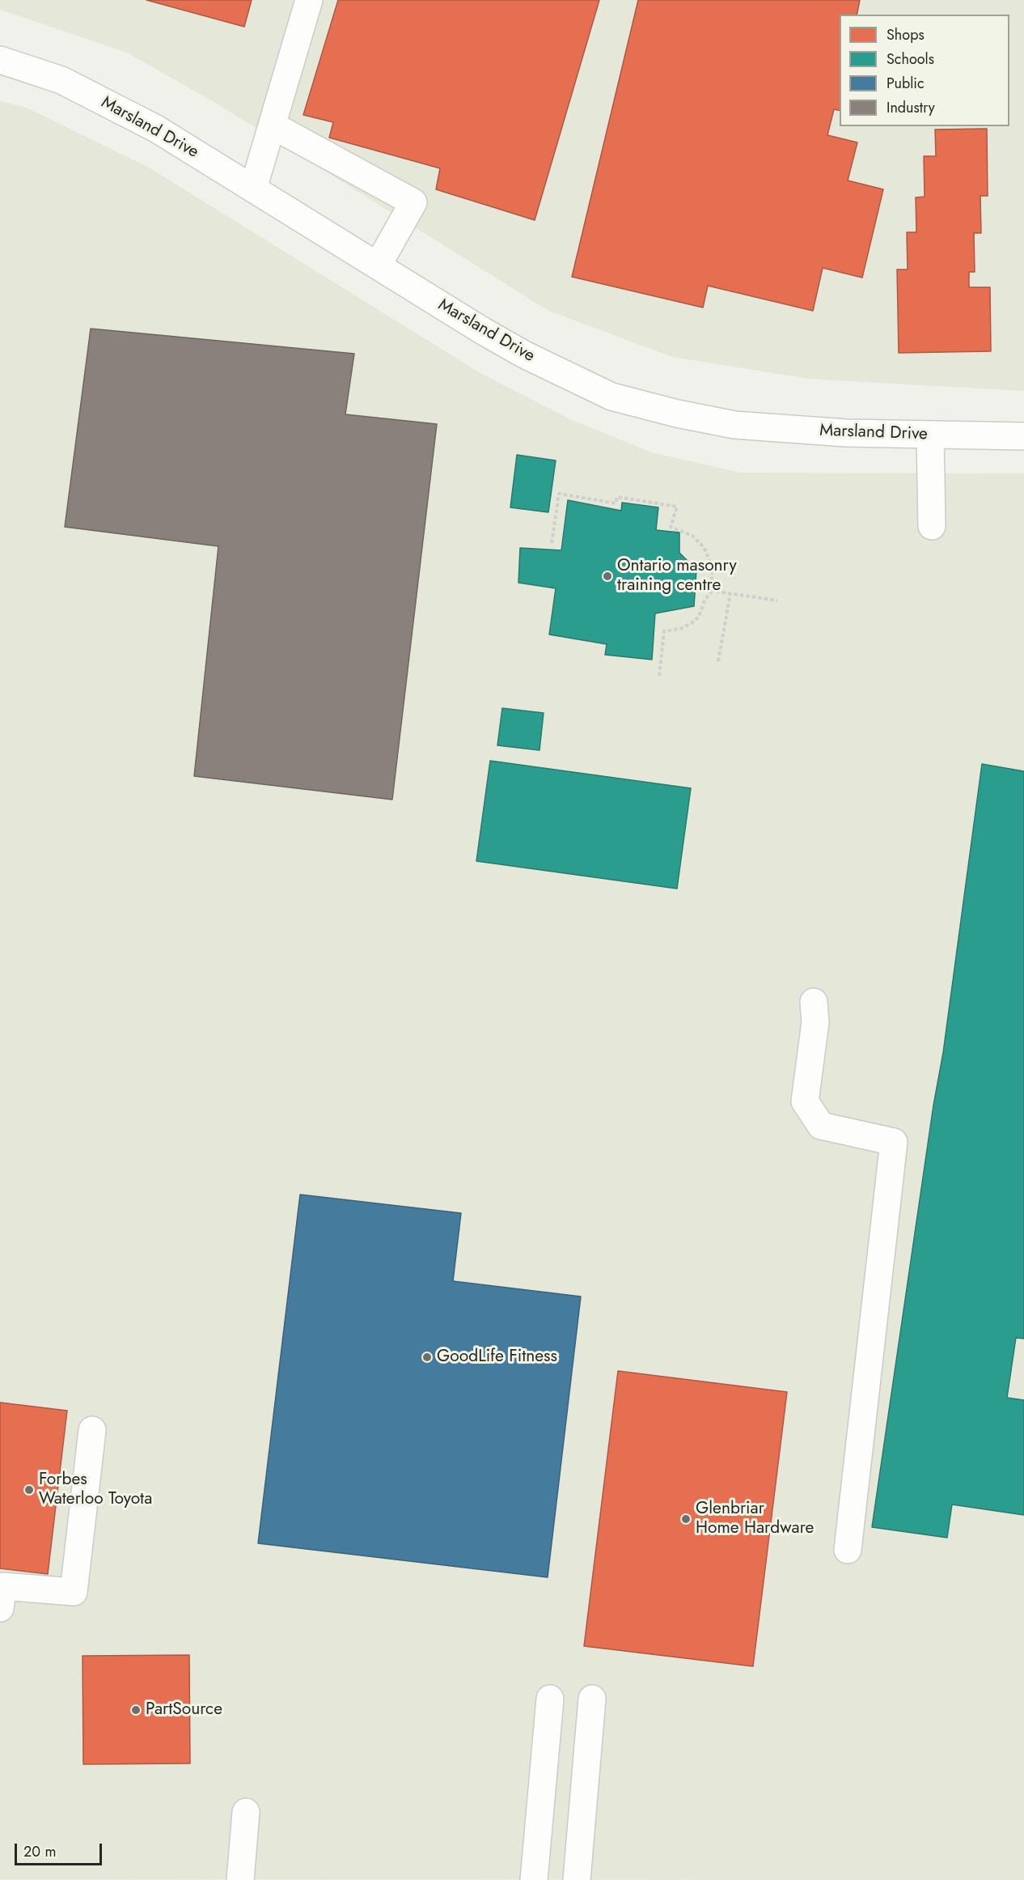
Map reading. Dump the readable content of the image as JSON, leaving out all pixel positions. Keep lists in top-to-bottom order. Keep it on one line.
{"streets":{"street":["Marsland Drive"]},"places":["Ontario masonry training centre","GoodLife Fitness","Forbes Waterloo Toyota","Glenbriar Home Hardware","PartSource"],"legend":["Shops","Schools","Public","Industry"],"scale_bar":"20 m"}
